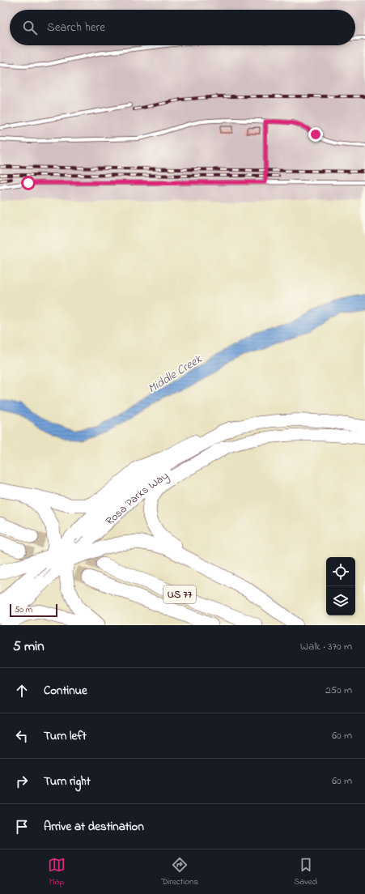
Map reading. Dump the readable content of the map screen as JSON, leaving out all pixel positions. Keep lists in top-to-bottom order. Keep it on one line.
{"streets":{"highway":["Rosa Parks Way","US 77"]},"water":["Middle Creek"],"scale_bar":"50 m","page":{"search":"Search here","scale":"50 m","heading":["5 min","Walk · 370 m"],"list":[["Continue","250 m"],["Turn left","60 m"],["Turn right","60 m"],"Arrive at destination"],"nav":["Map","Directions","Saved"]}}
